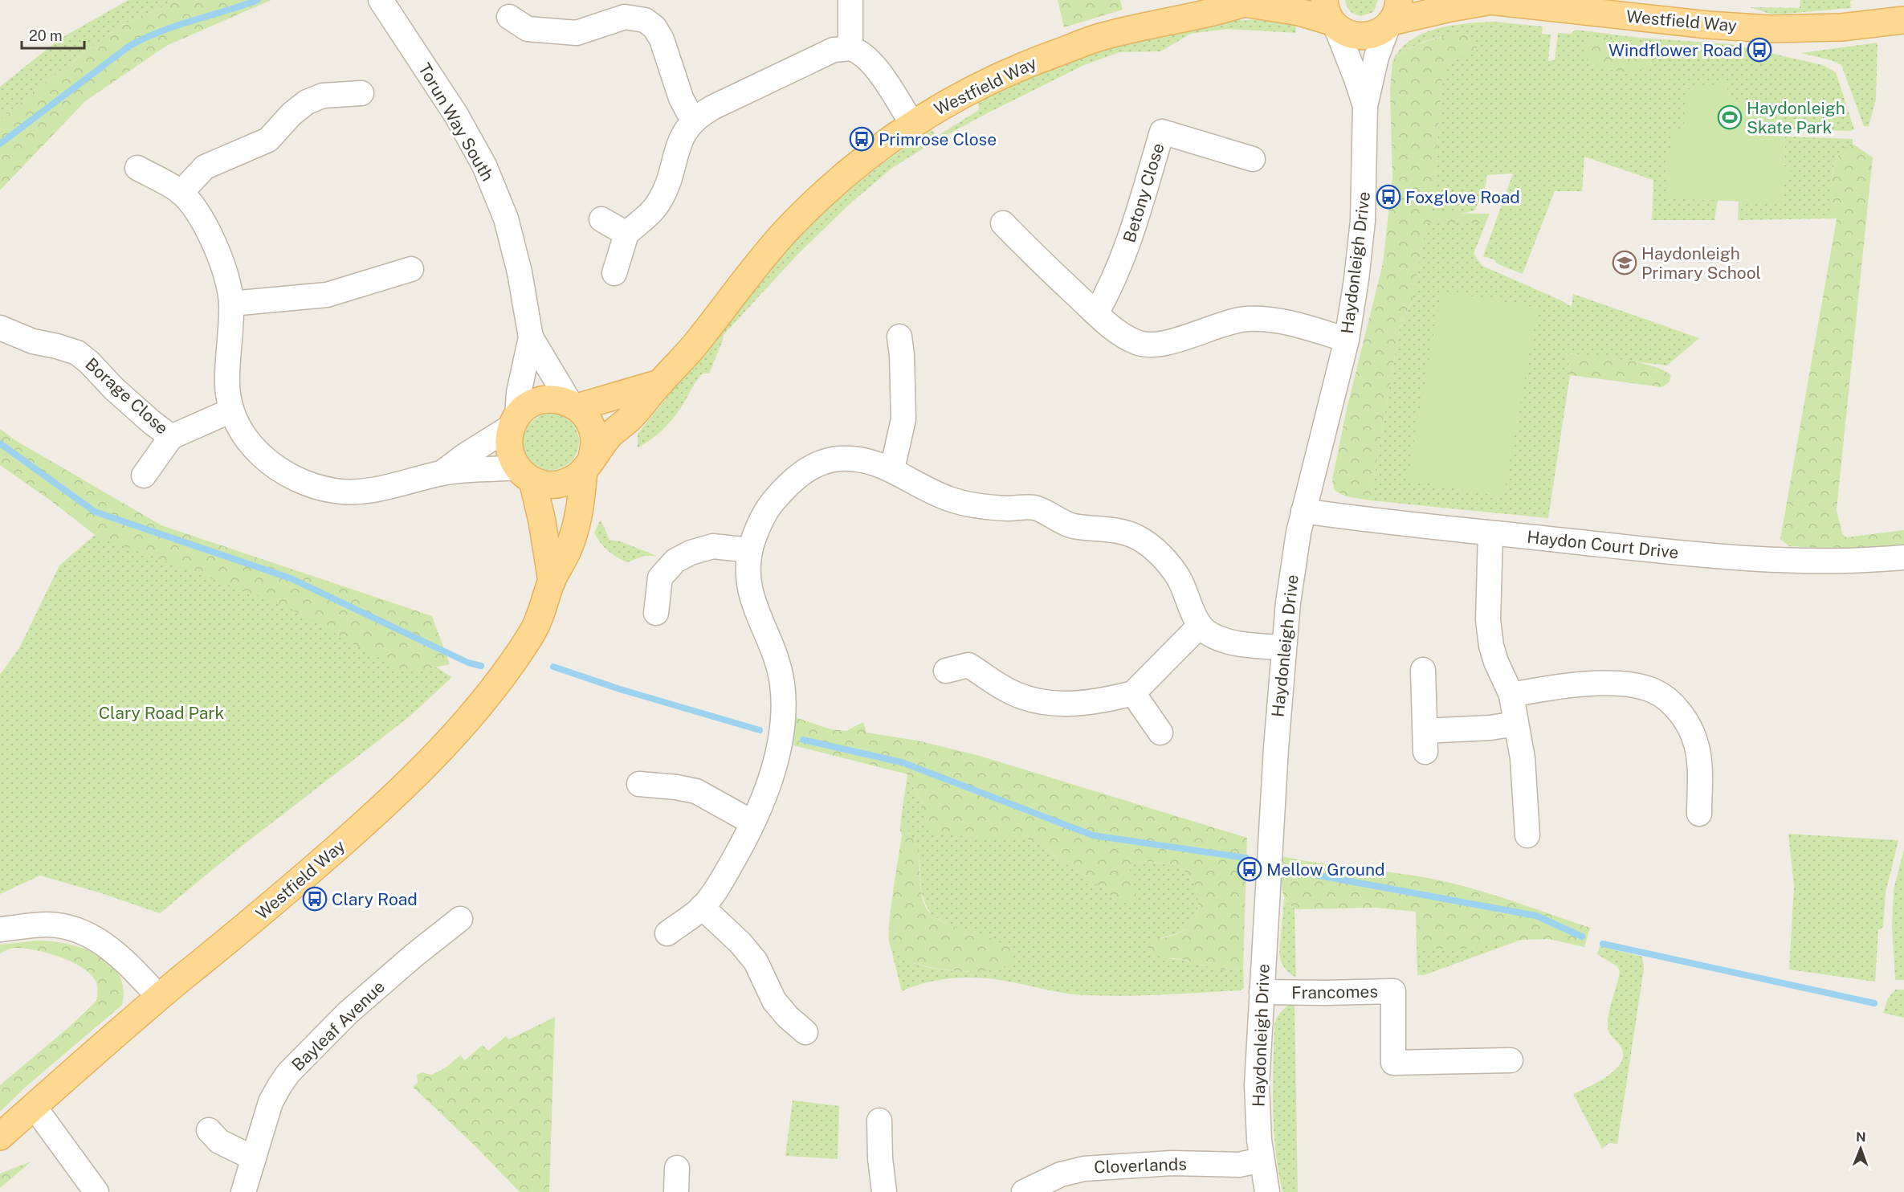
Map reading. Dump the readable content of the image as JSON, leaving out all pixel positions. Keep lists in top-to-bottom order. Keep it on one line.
{"streets":{"main road":["Westfield Way"],"street":["Torun Way South","Betony Close","Haydonleigh Drive","Borage Close","Haydon Court Drive","Francomes","Bayleaf Avenue","Cloverlands"]},"crossings":[["Westfield Way","Torun Way South"],["Westfield Way","Haydonleigh Drive"],["Haydonleigh Drive","Haydon Court Drive"],["Haydonleigh Drive","Francomes"],["Haydonleigh Drive","Cloverlands"]],"parks":["Clary Road Park"],"places":{"bus stop":["Windflower Road","Primrose Close","Foxglove Road","Mellow Ground","Clary Road"],"sports":["Haydonleigh Skate Park"],"school or university":["Haydonleigh Primary School"]},"scale_bar":"20 m","north":"top"}
